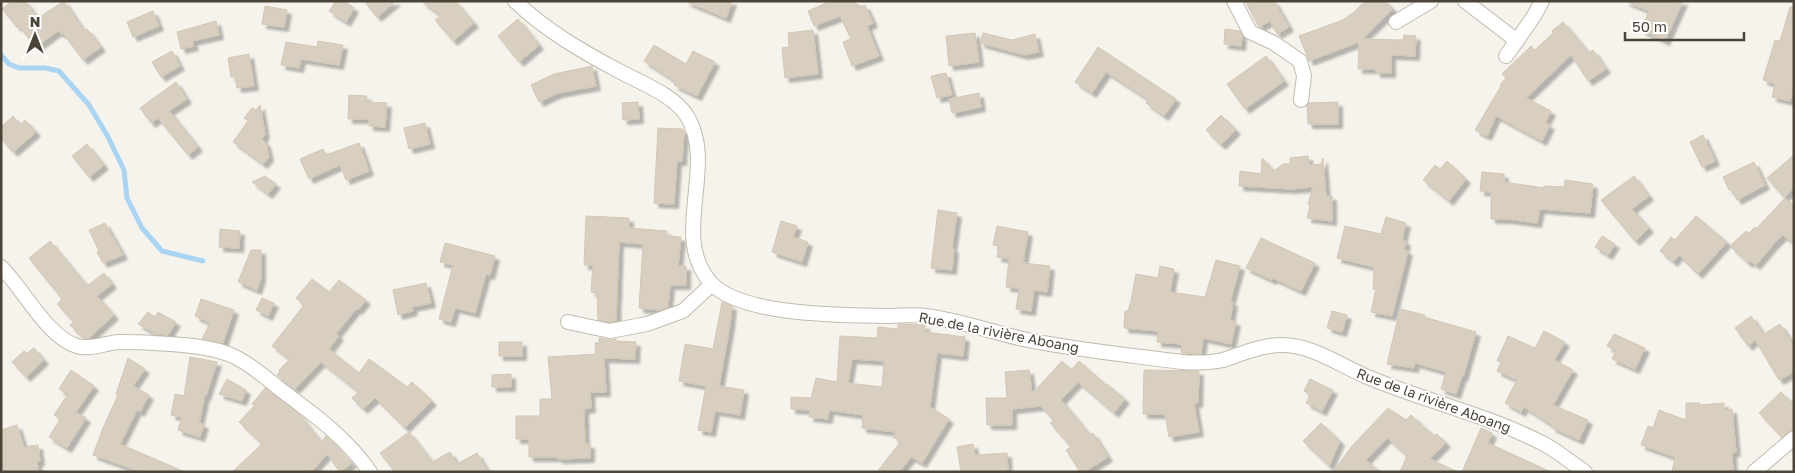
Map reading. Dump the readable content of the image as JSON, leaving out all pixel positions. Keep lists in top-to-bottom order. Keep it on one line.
{"streets":{"street":["Rue de la rivière Aboang"]},"scale_bar":"50 m","north":"top"}
